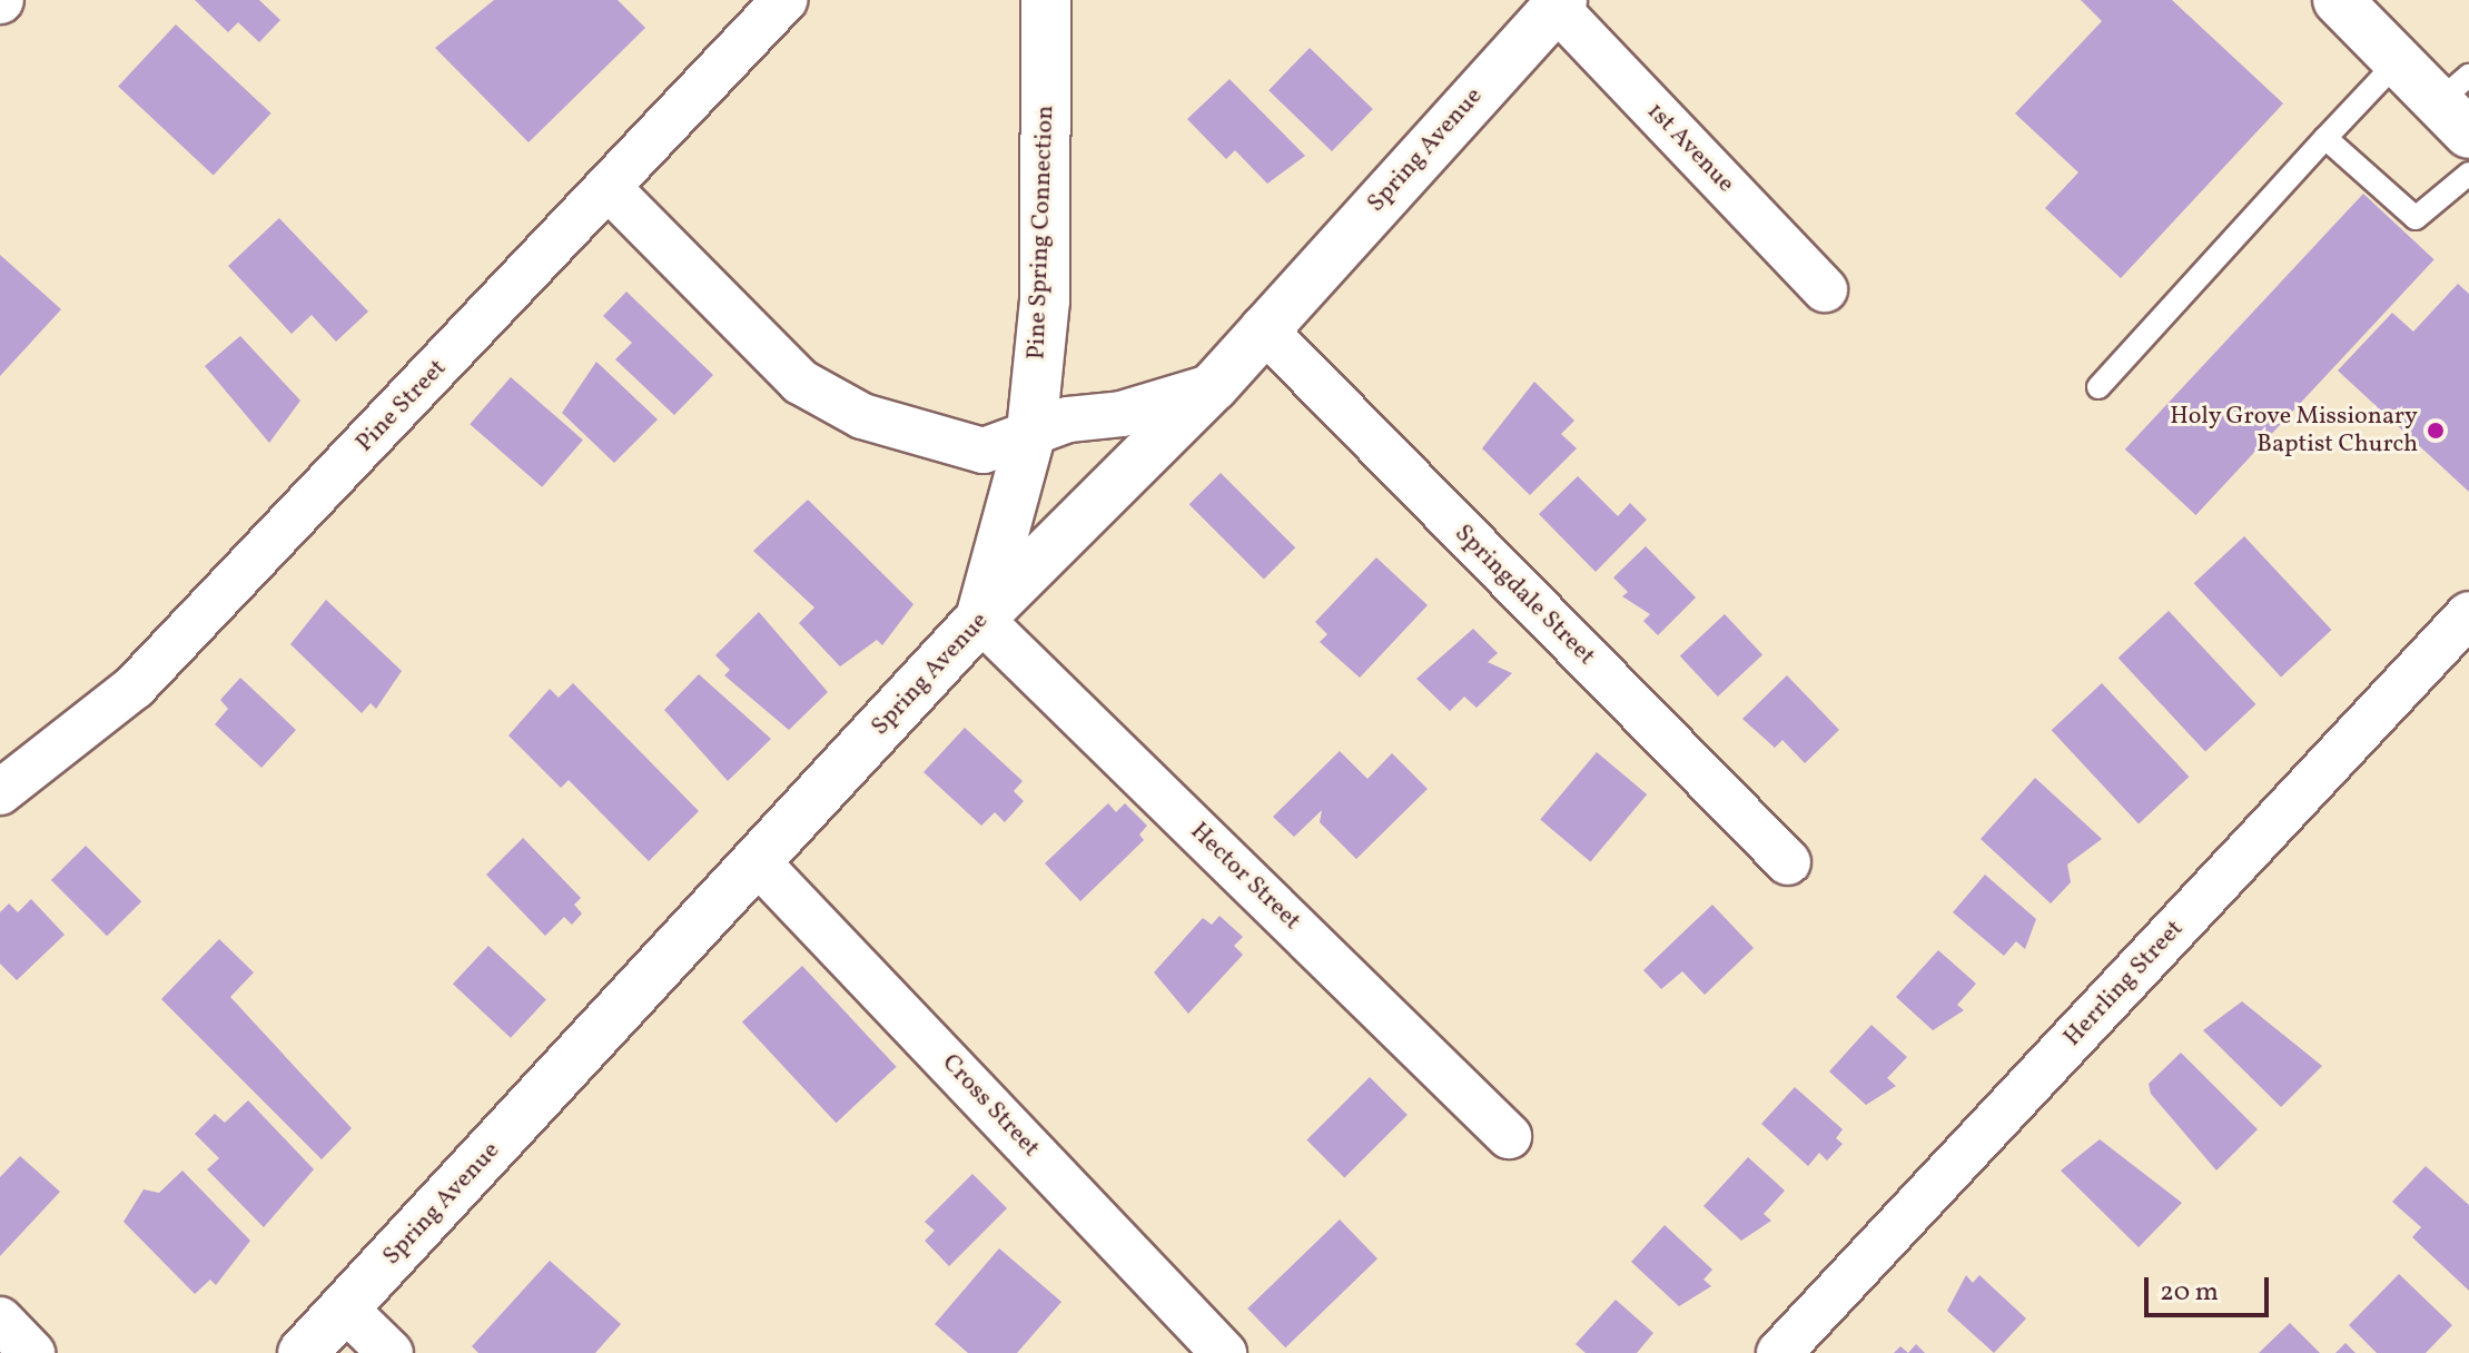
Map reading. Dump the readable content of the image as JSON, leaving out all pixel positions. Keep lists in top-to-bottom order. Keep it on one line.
{"streets":{"street":["1st Avenue","Spring Avenue","Pine Spring Connection","Pine Street","Springdale Street","Hector Street","Herrling Street","Cross Street"]},"crossings":[["1st Avenue","Spring Avenue"],["Spring Avenue","Pine Spring Connection"],["Spring Avenue","Springdale Street"],["Spring Avenue","Hector Street"],["Spring Avenue","Cross Street"],["Pine Spring Connection","Hector Street"]],"places":["Holy Grove Missionary Baptist Church"],"scale_bar":"20 m"}
